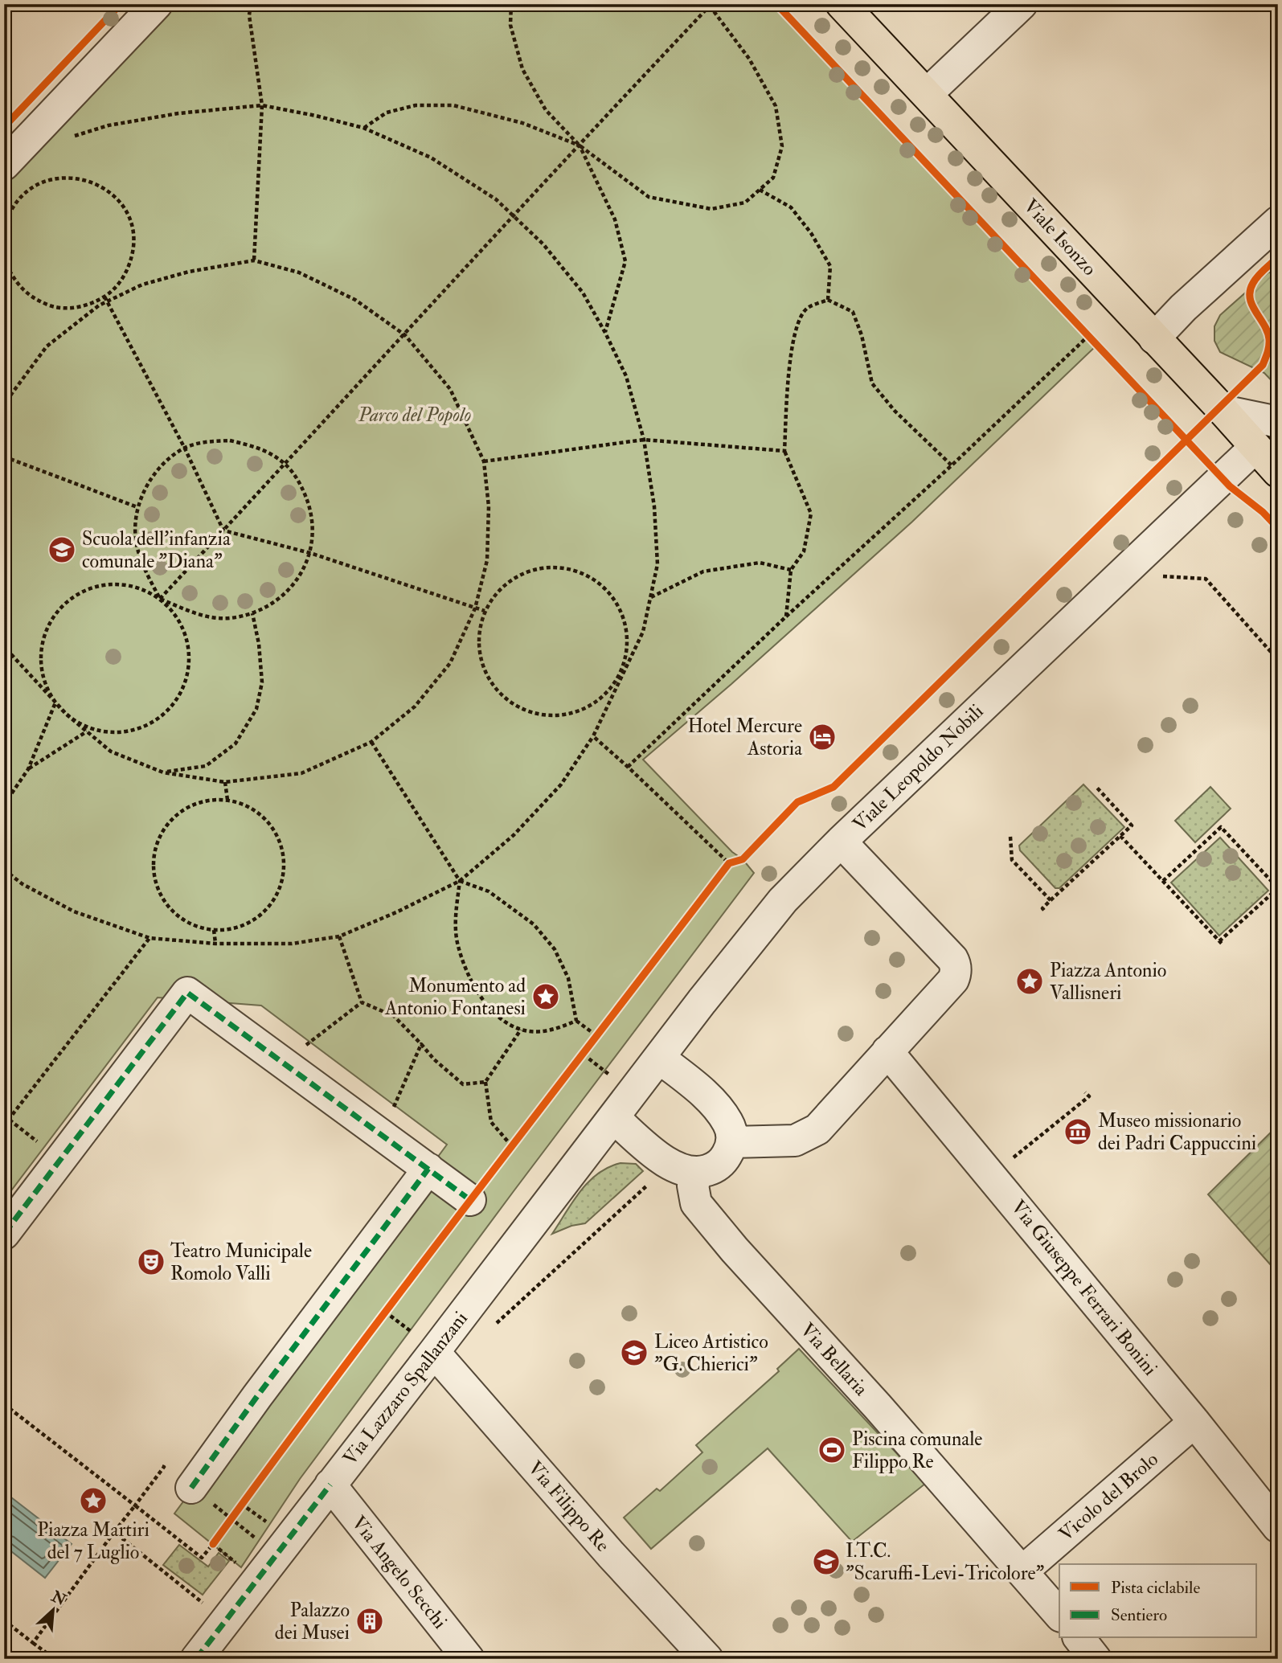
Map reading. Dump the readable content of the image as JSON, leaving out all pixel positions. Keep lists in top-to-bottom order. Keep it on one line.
{"streets":{"main road":["Viale Isonzo"],"street":["Viale Leopoldo Nobili","Via Giuseppe Ferrari Bonini","Via Bellaria","Via Lazzaro Spallanzani","Vicolo del Brolo","Via Filippo Re","Via Angelo Secchi"]},"crossings":[["Viale Isonzo","Viale Leopoldo Nobili"],["Viale Leopoldo Nobili","Via Lazzaro Spallanzani"],["Via Giuseppe Ferrari Bonini","Vicolo del Brolo"],["Via Bellaria","Vicolo del Brolo"],["Via Lazzaro Spallanzani","Via Filippo Re"],["Via Lazzaro Spallanzani","Via Angelo Secchi"]],"parks":["Parco del Popolo"],"places":{"school or university":["Scuola dell'infanzia comunale \"Diana\"","Liceo Artistico \"G. Chierici\"","I.T.C. \"Scaruffi-Levi-Tricolore\""],"hotel":["Hotel Mercure Astoria"],"place":["Piazza Antonio Vallisneri","Monumento ad Antonio Fontanesi","Piazza Martiri del 7 Luglio"],"museum":["Museo missionario dei Padri Cappuccini"],"theatre":["Teatro Municipale Romolo Valli"],"sports":["Piscina comunale Filippo Re"],"building":["Palazzo dei Musei"]},"legend":["Pista ciclabile","Sentiero"],"north":"top right"}
